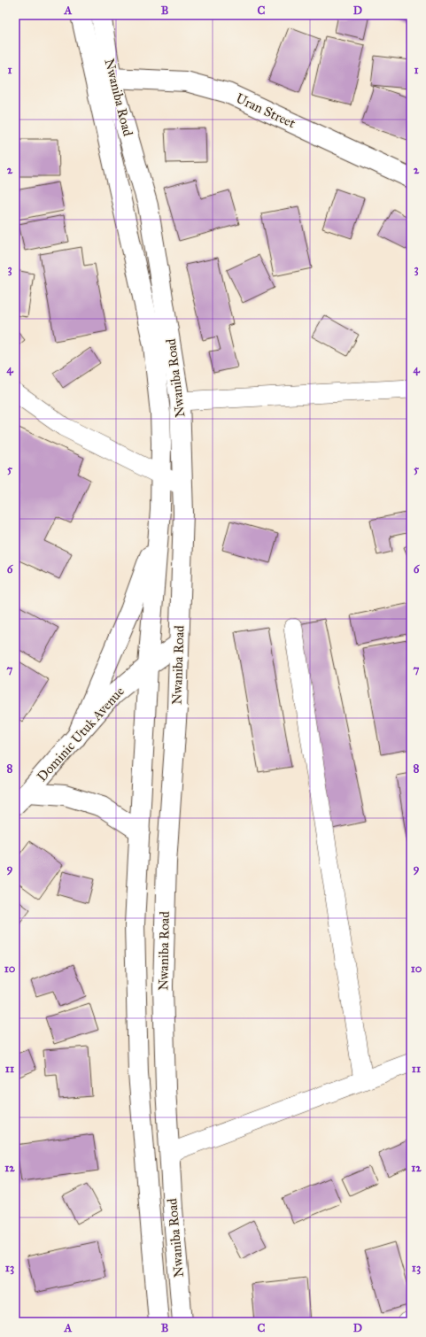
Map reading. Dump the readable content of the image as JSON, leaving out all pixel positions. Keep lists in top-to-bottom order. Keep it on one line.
{"streets":{"main road":["Nwaniba Road","Uran Street","Dominic Utuk Avenue"]},"crossings":[["Nwaniba Road","Uran Street"],["Nwaniba Road","Dominic Utuk Avenue"]],"grid":{"columns":["A","B","C","D"],"rows":["1","2","3","4","5","6","7","8","9","10","11","12","13"]}}
